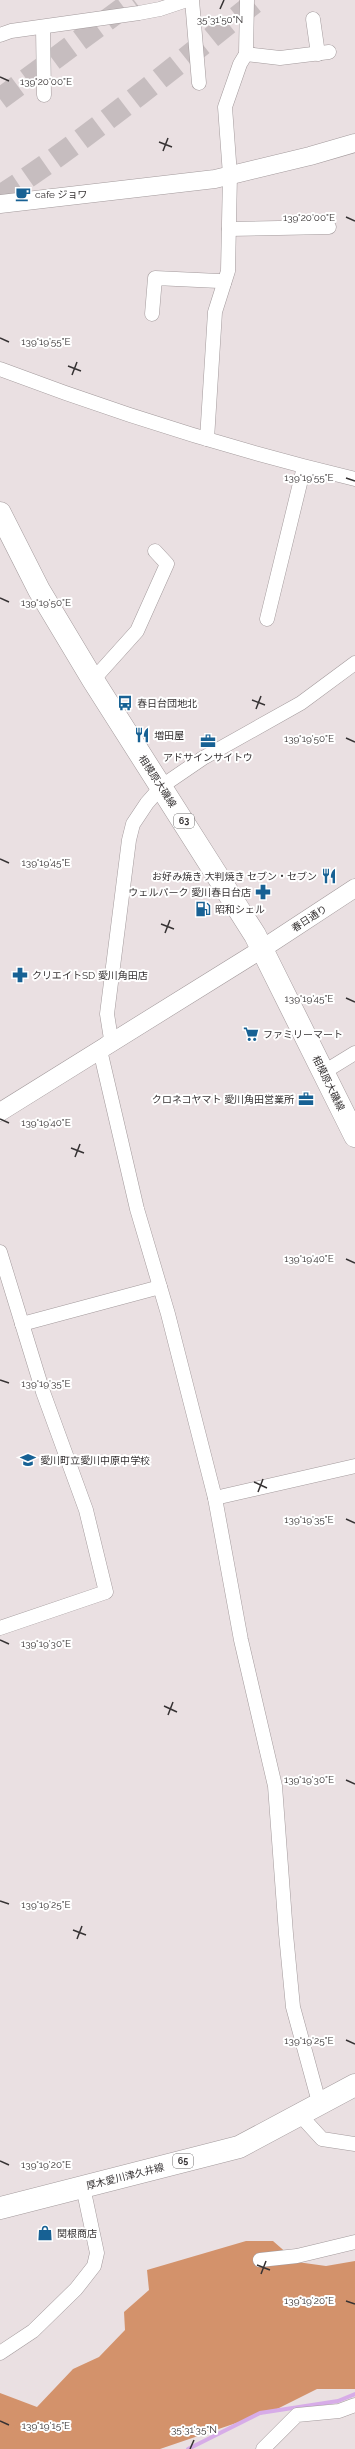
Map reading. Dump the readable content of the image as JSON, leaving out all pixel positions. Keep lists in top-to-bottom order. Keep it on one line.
{"streets":{"main road":["相模原大磯線","63","65","厚木愛川津久井線"],"street":["春日通り"]},"crossings":[["相模原大磯線","春日通り"]],"places":{"cafe":["cafe ジョワ"],"bus stop":["春日台団地北"],"restaurant":["増田屋","お好み焼き 大判焼き セブン・セブン"],"office":["アドサインサイトウ","クロネコヤマト 愛川角田営業所"],"pharmacy":["ウェルパーク 愛川春日台店","クリエイトSD 愛川角田店"],"fuel station":["昭和シェル"],"supermarket":["ファミリーマート"],"school or university":["愛川町立愛川中原中学校"],"shop":["関根商店"]},"coordinates":["35°31'50\"N","139°20'00\"E","139°19'55\"E","139°19'50\"E","139°19'45\"E","139°19'40\"E","139°19'35\"E","139°19'30\"E","139°19'25\"E","139°19'20\"E","139°19'15\"E","35°31'35\"N"]}
